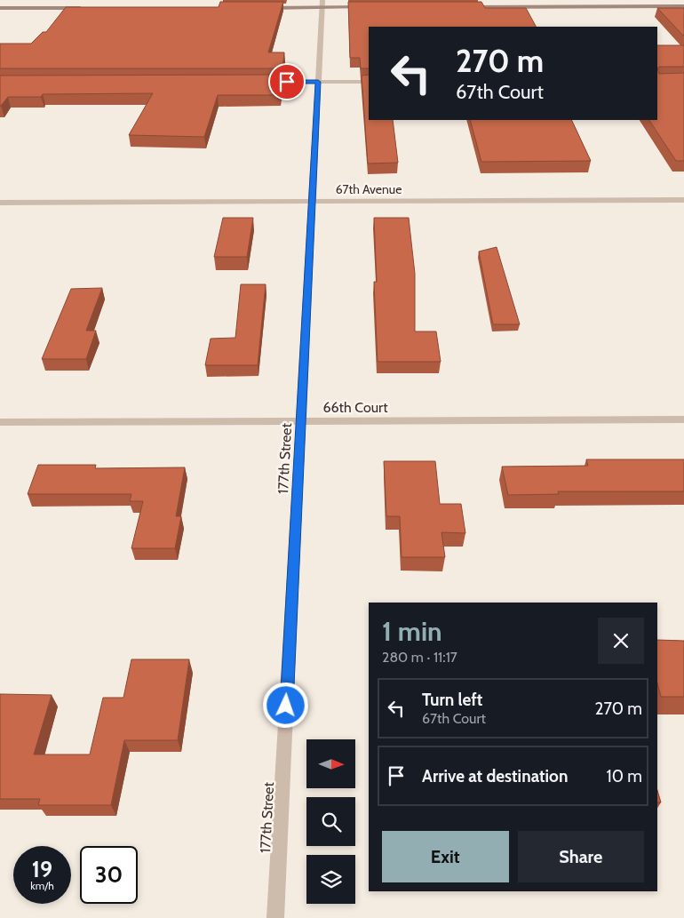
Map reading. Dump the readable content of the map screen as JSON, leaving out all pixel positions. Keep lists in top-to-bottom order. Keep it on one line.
{"streets":{"street":["67th Avenue","66th Court","177th Street"]},"crossings":[["67th Avenue","177th Street"],["66th Court","177th Street"]],"north":"right","page":{"turn":["270 m","67th Court"],"heading":["1 min","280 m · 11:17"],"list":[{"name":"Turn left","note":"67th Court","value":"270 m"},{"name":"Arrive at destination","value":"10 m"}],"buttons":["Exit","Share"],"speed":"19 km/h","limit":"30"}}
